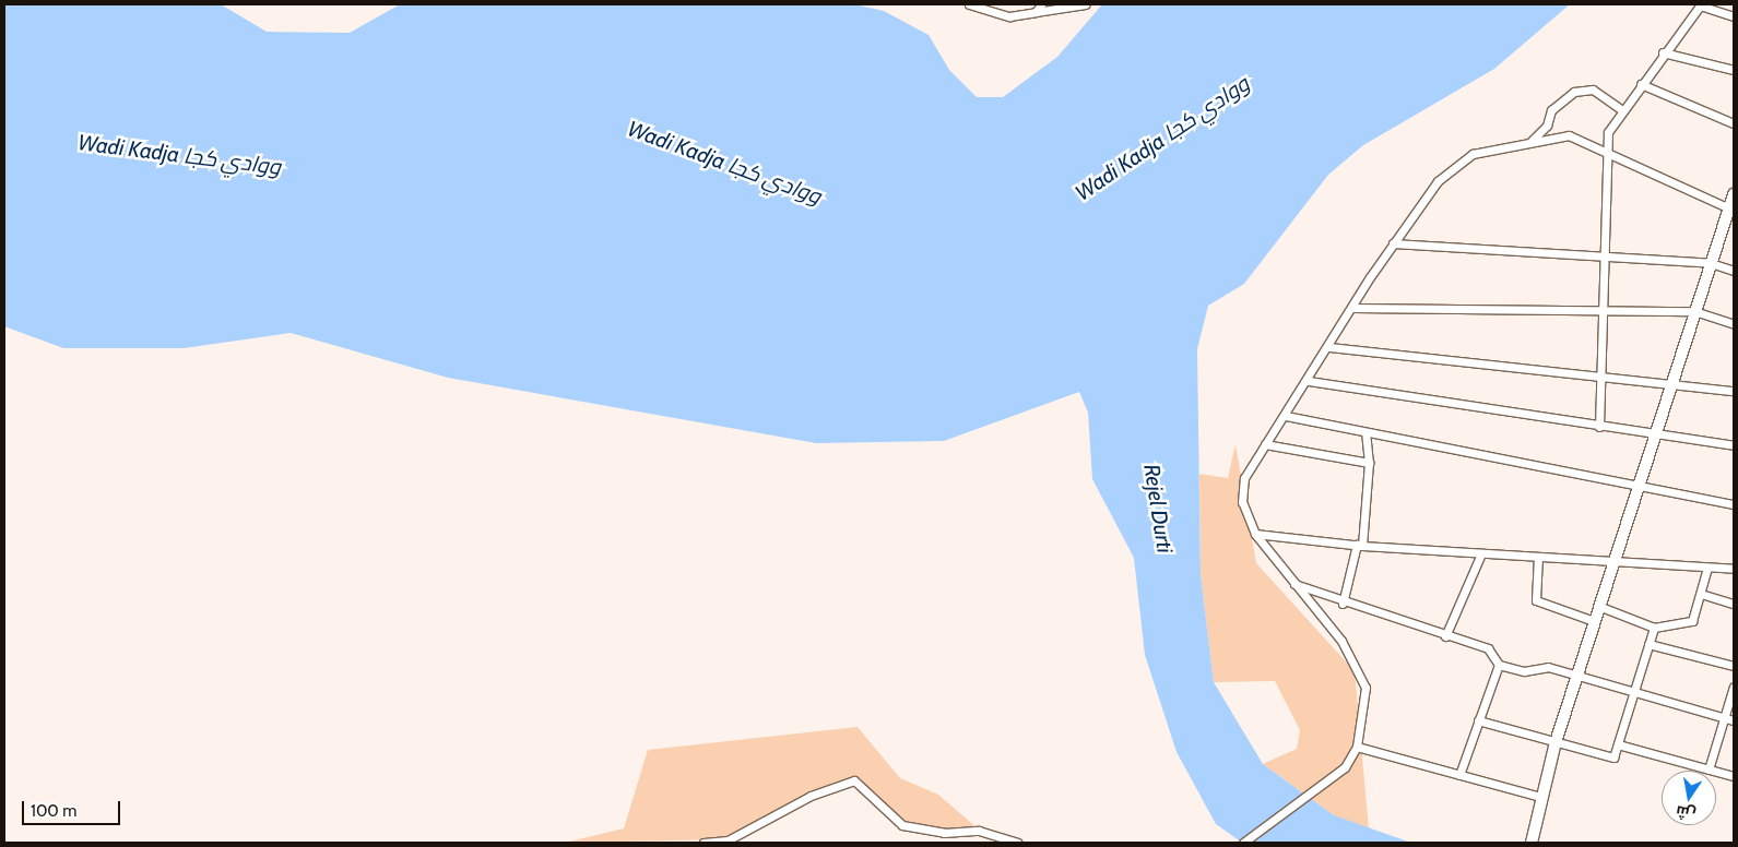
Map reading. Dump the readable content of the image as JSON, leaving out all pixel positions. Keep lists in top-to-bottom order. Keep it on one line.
{"water":["Wadi Kadja ووادي كجا","Rejel Durti"],"scale_bar":"100 m","north":"bottom"}
